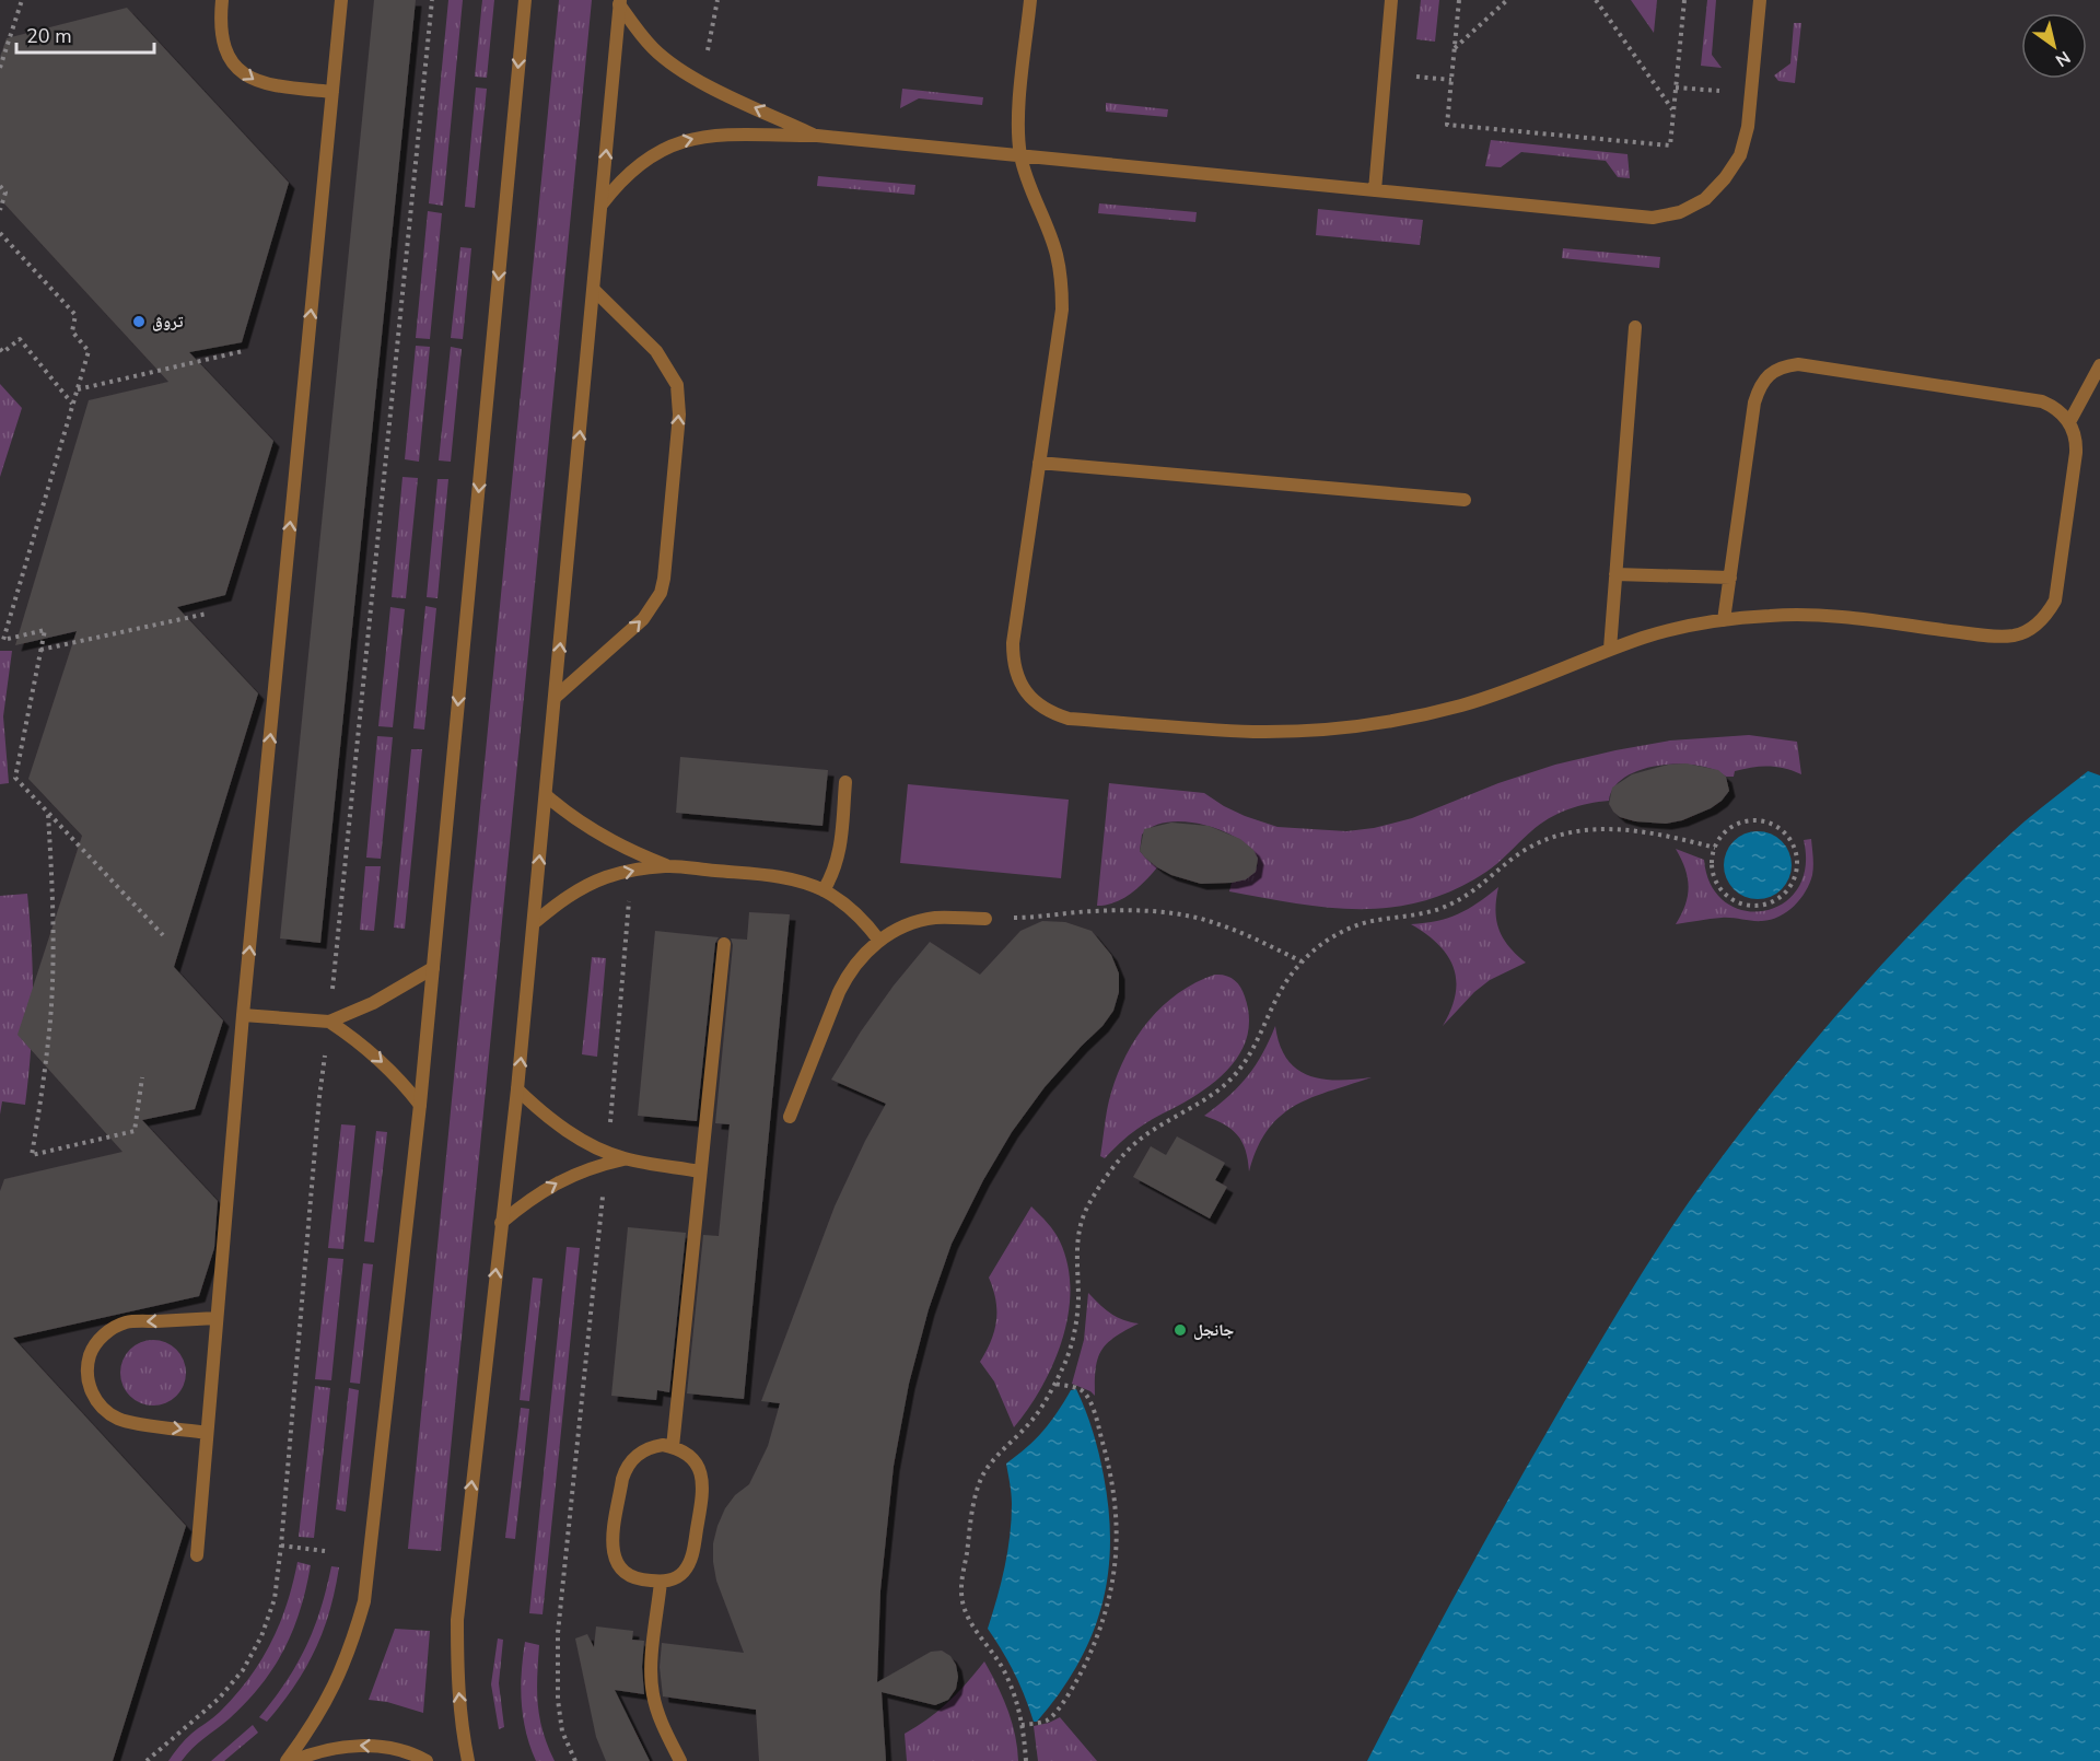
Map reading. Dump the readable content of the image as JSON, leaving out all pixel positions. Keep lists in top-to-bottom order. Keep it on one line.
{"places":["تروڨ","جانجل"],"scale_bar":"20 m","north":"bottom right"}
